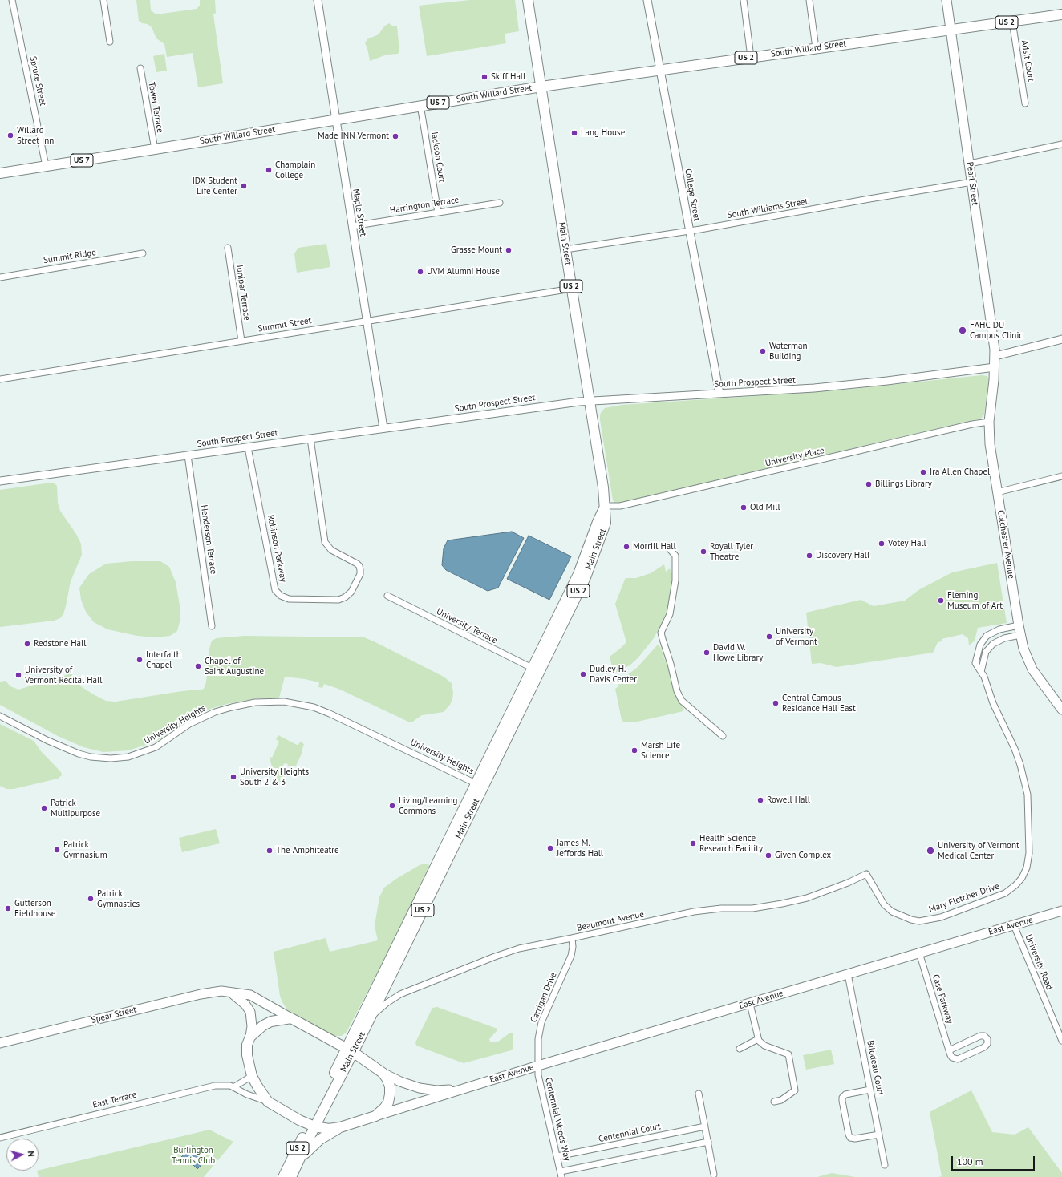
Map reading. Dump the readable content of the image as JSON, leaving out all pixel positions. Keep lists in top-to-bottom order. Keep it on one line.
{"streets":{"main road":["US 2","South Willard Street","US 7","Pearl Street","Main Street","Colchester Avenue","East Avenue","Spear Street"],"street":["Adsit Court","Spruce Street","Tower Terrace","Jackson Court","College Street","Harrington Terrace","South Williams Street","Maple Street","Summit Ridge","Juniper Terrace","Summit Street","South Prospect Street","University Place","Henderson Terrace","Robinson Parkway","University Terrace","University Heights","Mary Fletcher Drive","Beaumont Avenue","University Road","Carrigan Drive","Case Parkway","Bilodeau Court","East Terrace","Centennial Woods Way","Centennial Court"]},"crossings":[["US 2","South Willard Street"],["US 2","Adsit Court"],["US 2","Pearl Street"],["US 2","Main Street"],["US 2","East Avenue"],["US 2","Spear Street"],["US 2","East Terrace"],["South Willard Street","Spruce Street"],["South Willard Street","Tower Terrace"],["South Willard Street","Jackson Court"],["South Willard Street","Pearl Street"],["South Willard Street","College Street"],["South Willard Street","Maple Street"],["South Willard Street","Main Street"],["Jackson Court","Harrington Terrace"],["Pearl Street","South Williams Street"],["Pearl Street","South Prospect Street"],["Pearl Street","Colchester Avenue"],["College Street","South Williams Street"],["College Street","South Prospect Street"],["Harrington Terrace","Maple Street"],["South Williams Street","Main Street"],["Maple Street","Summit Street"],["Maple Street","South Prospect Street"],["Main Street","Summit Street"],["Main Street","South Prospect Street"],["Main Street","University Place"],["Main Street","University Terrace"],["Main Street","University Heights"],["Main Street","Beaumont Avenue"],["Main Street","East Avenue"],["Main Street","Spear Street"],["Main Street","East Terrace"],["Juniper Terrace","Summit Street"],["South Prospect Street","Henderson Terrace"],["South Prospect Street","Colchester Avenue"],["South Prospect Street","Robinson Parkway"],["University Place","Colchester Avenue"],["Colchester Avenue","Mary Fletcher Drive"],["Mary Fletcher Drive","Beaumont Avenue"],["Beaumont Avenue","Carrigan Drive"],["East Avenue","University Road"],["East Avenue","Carrigan Drive"],["East Avenue","Case Parkway"],["East Avenue","Spear Street"],["East Avenue","Bilodeau Court"],["East Avenue","East Terrace"],["East Avenue","Centennial Woods Way"],["Carrigan Drive","Centennial Woods Way"],["Spear Street","East Terrace"],["Centennial Woods Way","Centennial Court"]],"parks":["Burlington Tennis Club"],"places":["Skiff Hall","Lang House","Willard Street Inn","Made INN Vermont","Champlain College","IDX Student Life Center","Grasse Mount","UVM Alumni House","FAHC DU Campus Clinic","Waterman Building","Ira Allen Chapel","Billings Library","Old Mill","Votey Hall","Morrill Hall","Royall Tyler Theatre","Discovery Hall","Fleming Museum of Art","University of Vermont","Redstone Hall","David W. Howe Library","Interfaith Chapel","Chapel of Saint Augustine","Dudley H. Davis Center","University of Vermont Recital Hall","Central Campus Residance Hall East","Marsh Life Science","University Heights South 2 & 3","Rowell Hall","Living/Learning Commons","Patrick Multipurpose","Health Science Research Facility","James M. Jeffords Hall","Patrick Gymnasium","The Amphiteatre","University of Vermont Medical Center","Given Complex","Patrick Gymnastics","Gutterson Fieldhouse"],"scale_bar":"100 m","north":"right"}
